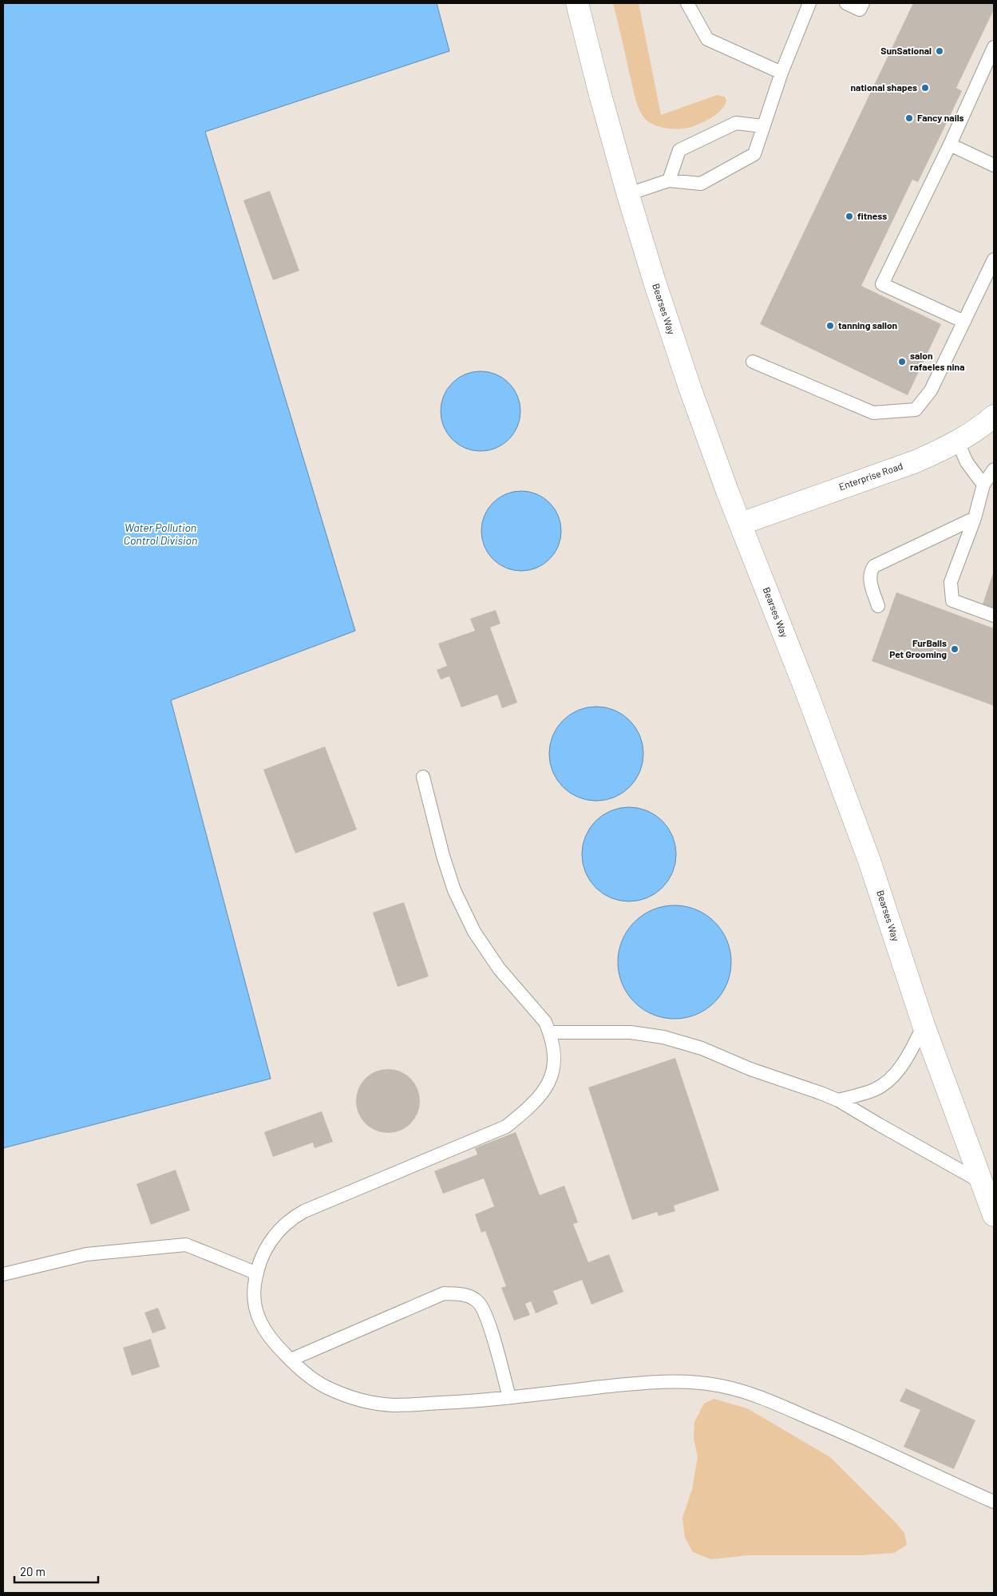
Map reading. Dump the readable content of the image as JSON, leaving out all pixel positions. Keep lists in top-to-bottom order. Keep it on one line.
{"streets":{"main road":["Bearses Way","Enterprise Road"]},"crossings":[["Bearses Way","Enterprise Road"]],"water":["Water Pollution Control Division"],"places":["SunSational","national shapes","Fancy nails","fitness","tanning sallon","salon rafaeles nina","FurBalls Pet Grooming"],"scale_bar":"20 m"}
